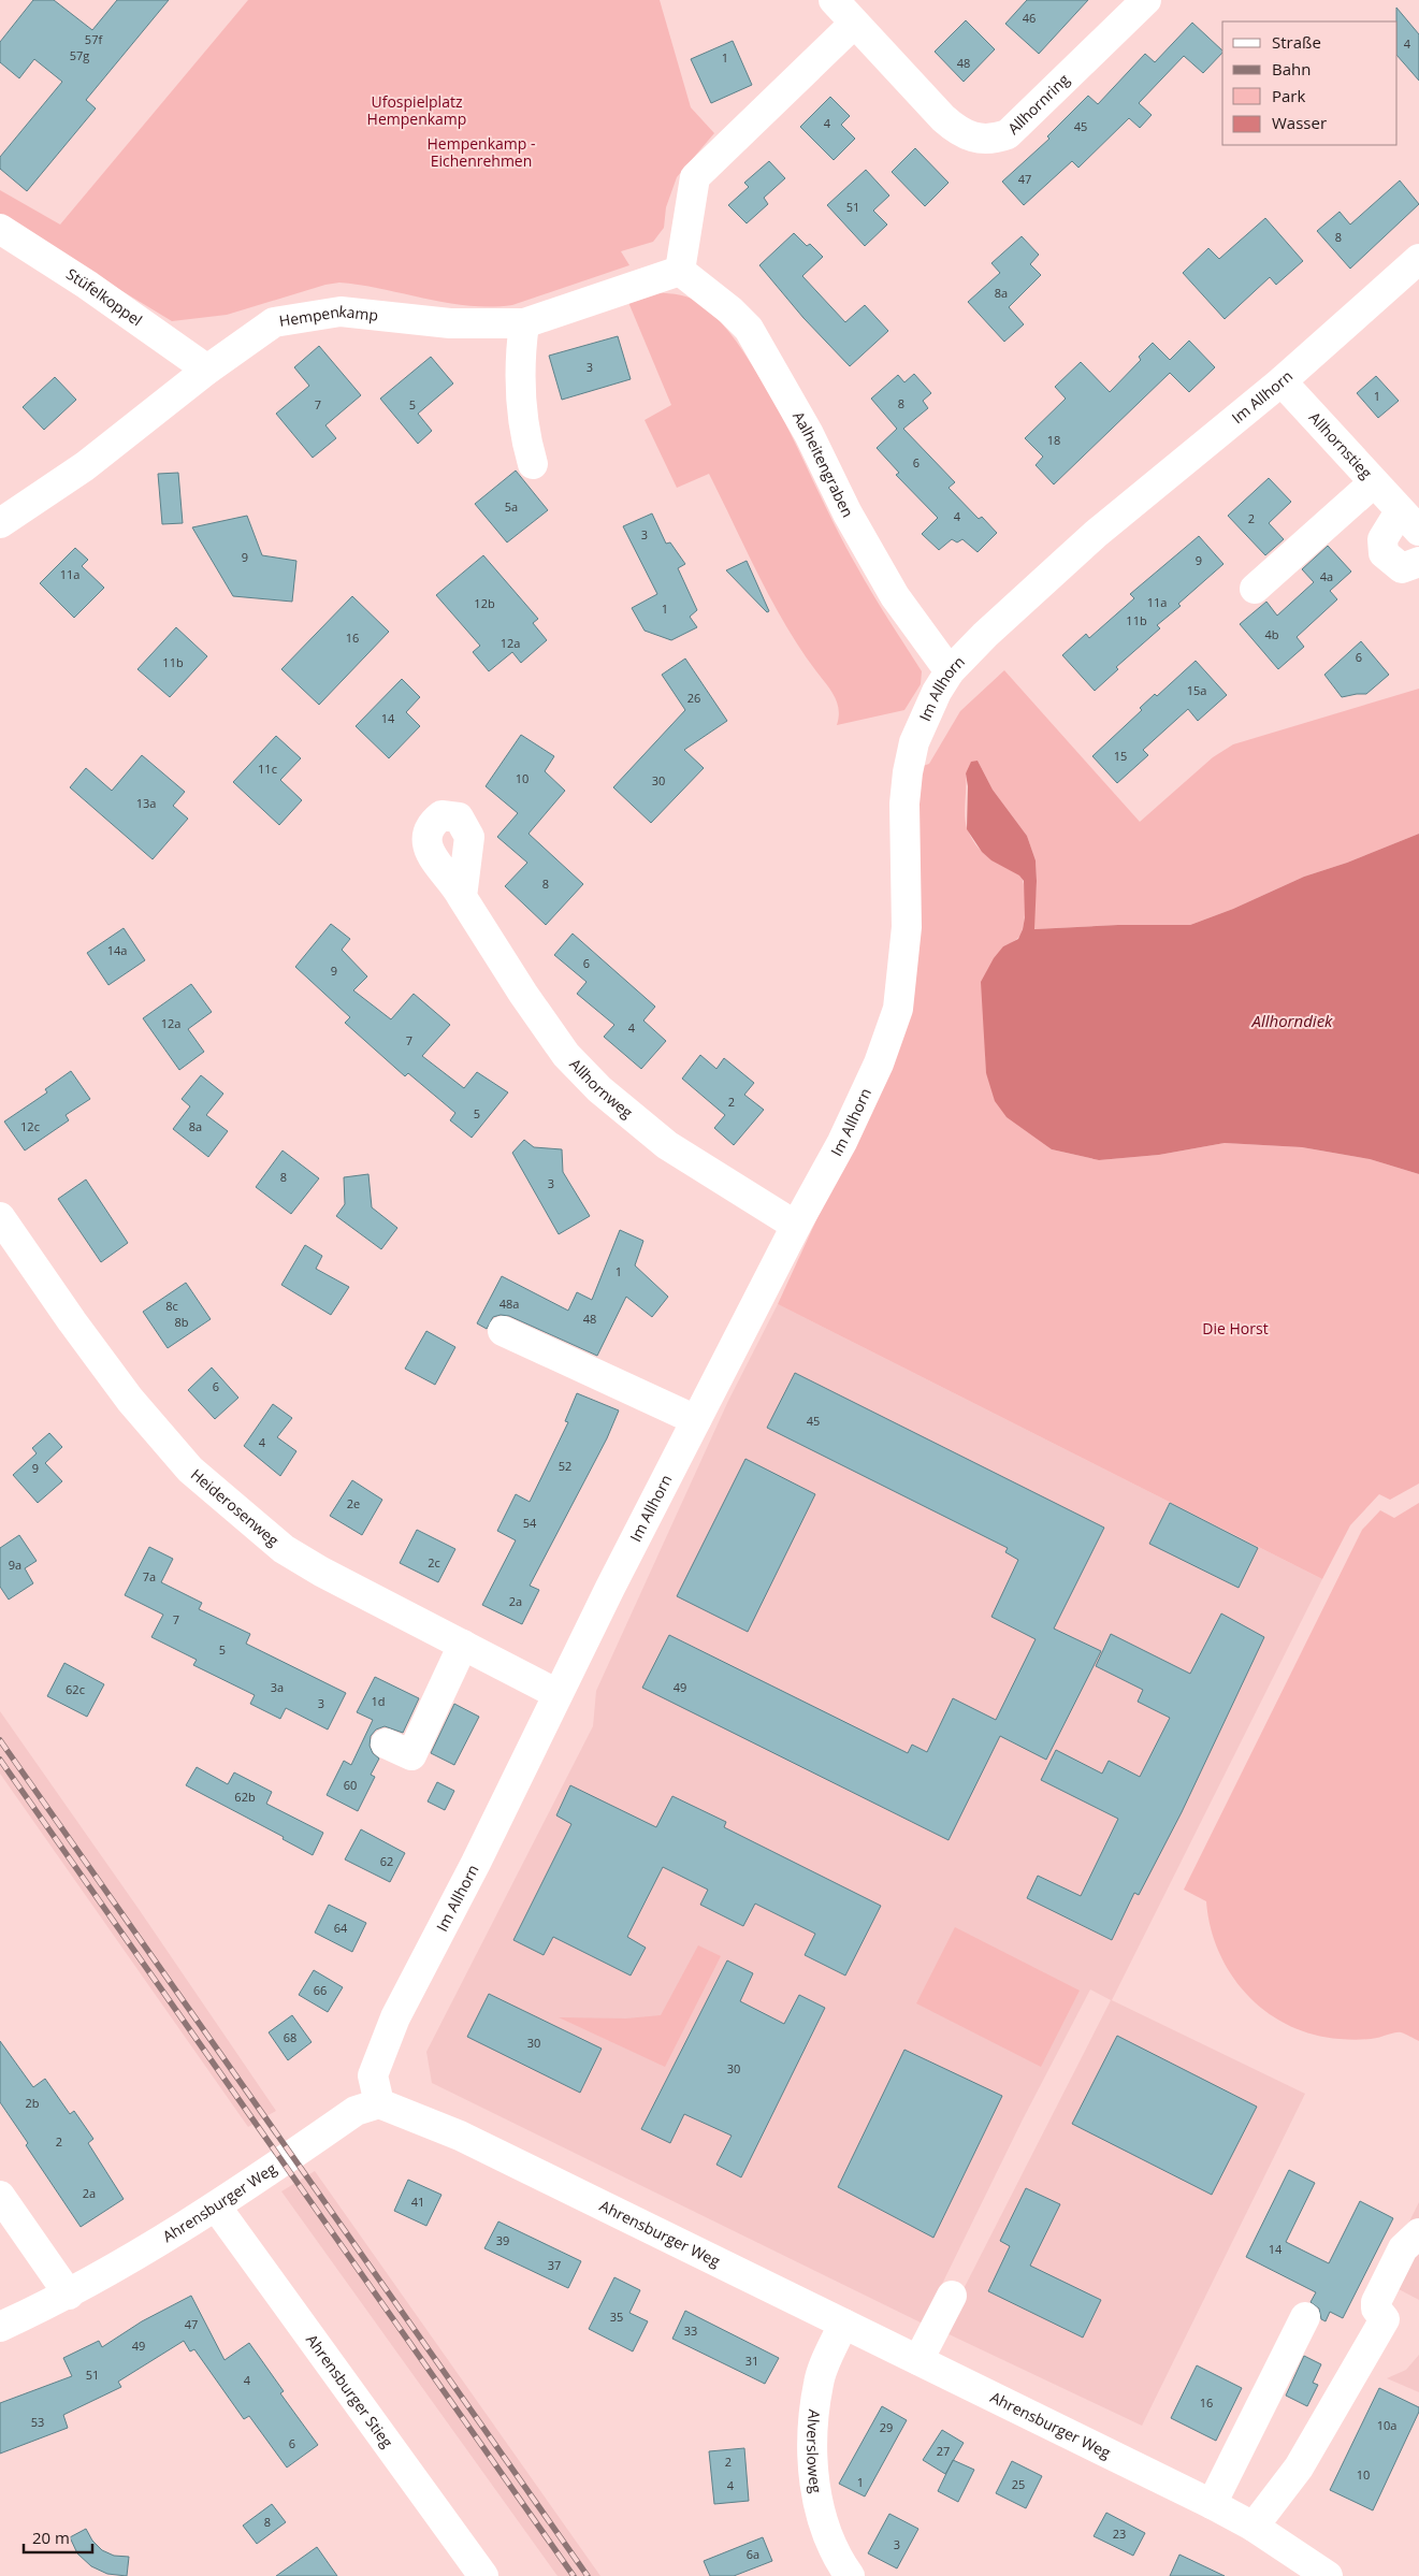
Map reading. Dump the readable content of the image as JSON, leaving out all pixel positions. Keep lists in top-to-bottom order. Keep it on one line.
{"streets":{"street":["Allhornring","Stüfelkoppel","Hempenkamp","Im Allhorn","Allhornstieg","Aalheitengraben","Allhornweg","Heiderosenweg","Ahrensburger Weg","Ahrensburger Stieg","Alversloweg"]},"crossings":[["Stüfelkoppel","Hempenkamp"],["Hempenkamp","Aalheitengraben"],["Im Allhorn","Allhornstieg"],["Im Allhorn","Aalheitengraben"],["Im Allhorn","Allhornweg"],["Im Allhorn","Heiderosenweg"],["Im Allhorn","Ahrensburger Weg"],["Ahrensburger Weg","Ahrensburger Stieg"],["Ahrensburger Weg","Alversloweg"]],"water":["Allhorndiek"],"parks":["Ufospielplatz Hempenkamp","Hempenkamp - Eichenrehmen","Die Horst"],"house_numbers":["46","57f","4","57g","1","48","4","45","47","51","8","8a","3","1","8","7","5","18","6","5a","4","2","3","9","9","11a","4a","11a","12b","1","11b","4b","16","12a","6","11b","15a","26","14","15","11c","10","30","13a","8","14a","6","9","12a","4","7","2","5","12c","8a","8","3","1","48a","8c","48","8b","6","45","4","52","9","2e","54","2c","9a","7a","2a","7","5","3a","49","62c","1d","3","60","62b","62","64","66","68","30","30","2b","2","2a","41","39","14","37","35","47","33","49","31","51","4","16","53","10a","29","6","27","2","10","1","25","4","8","23","3","6a"],"legend":["Straße","Bahn","Park","Wasser"],"scale_bar":"20 m"}
